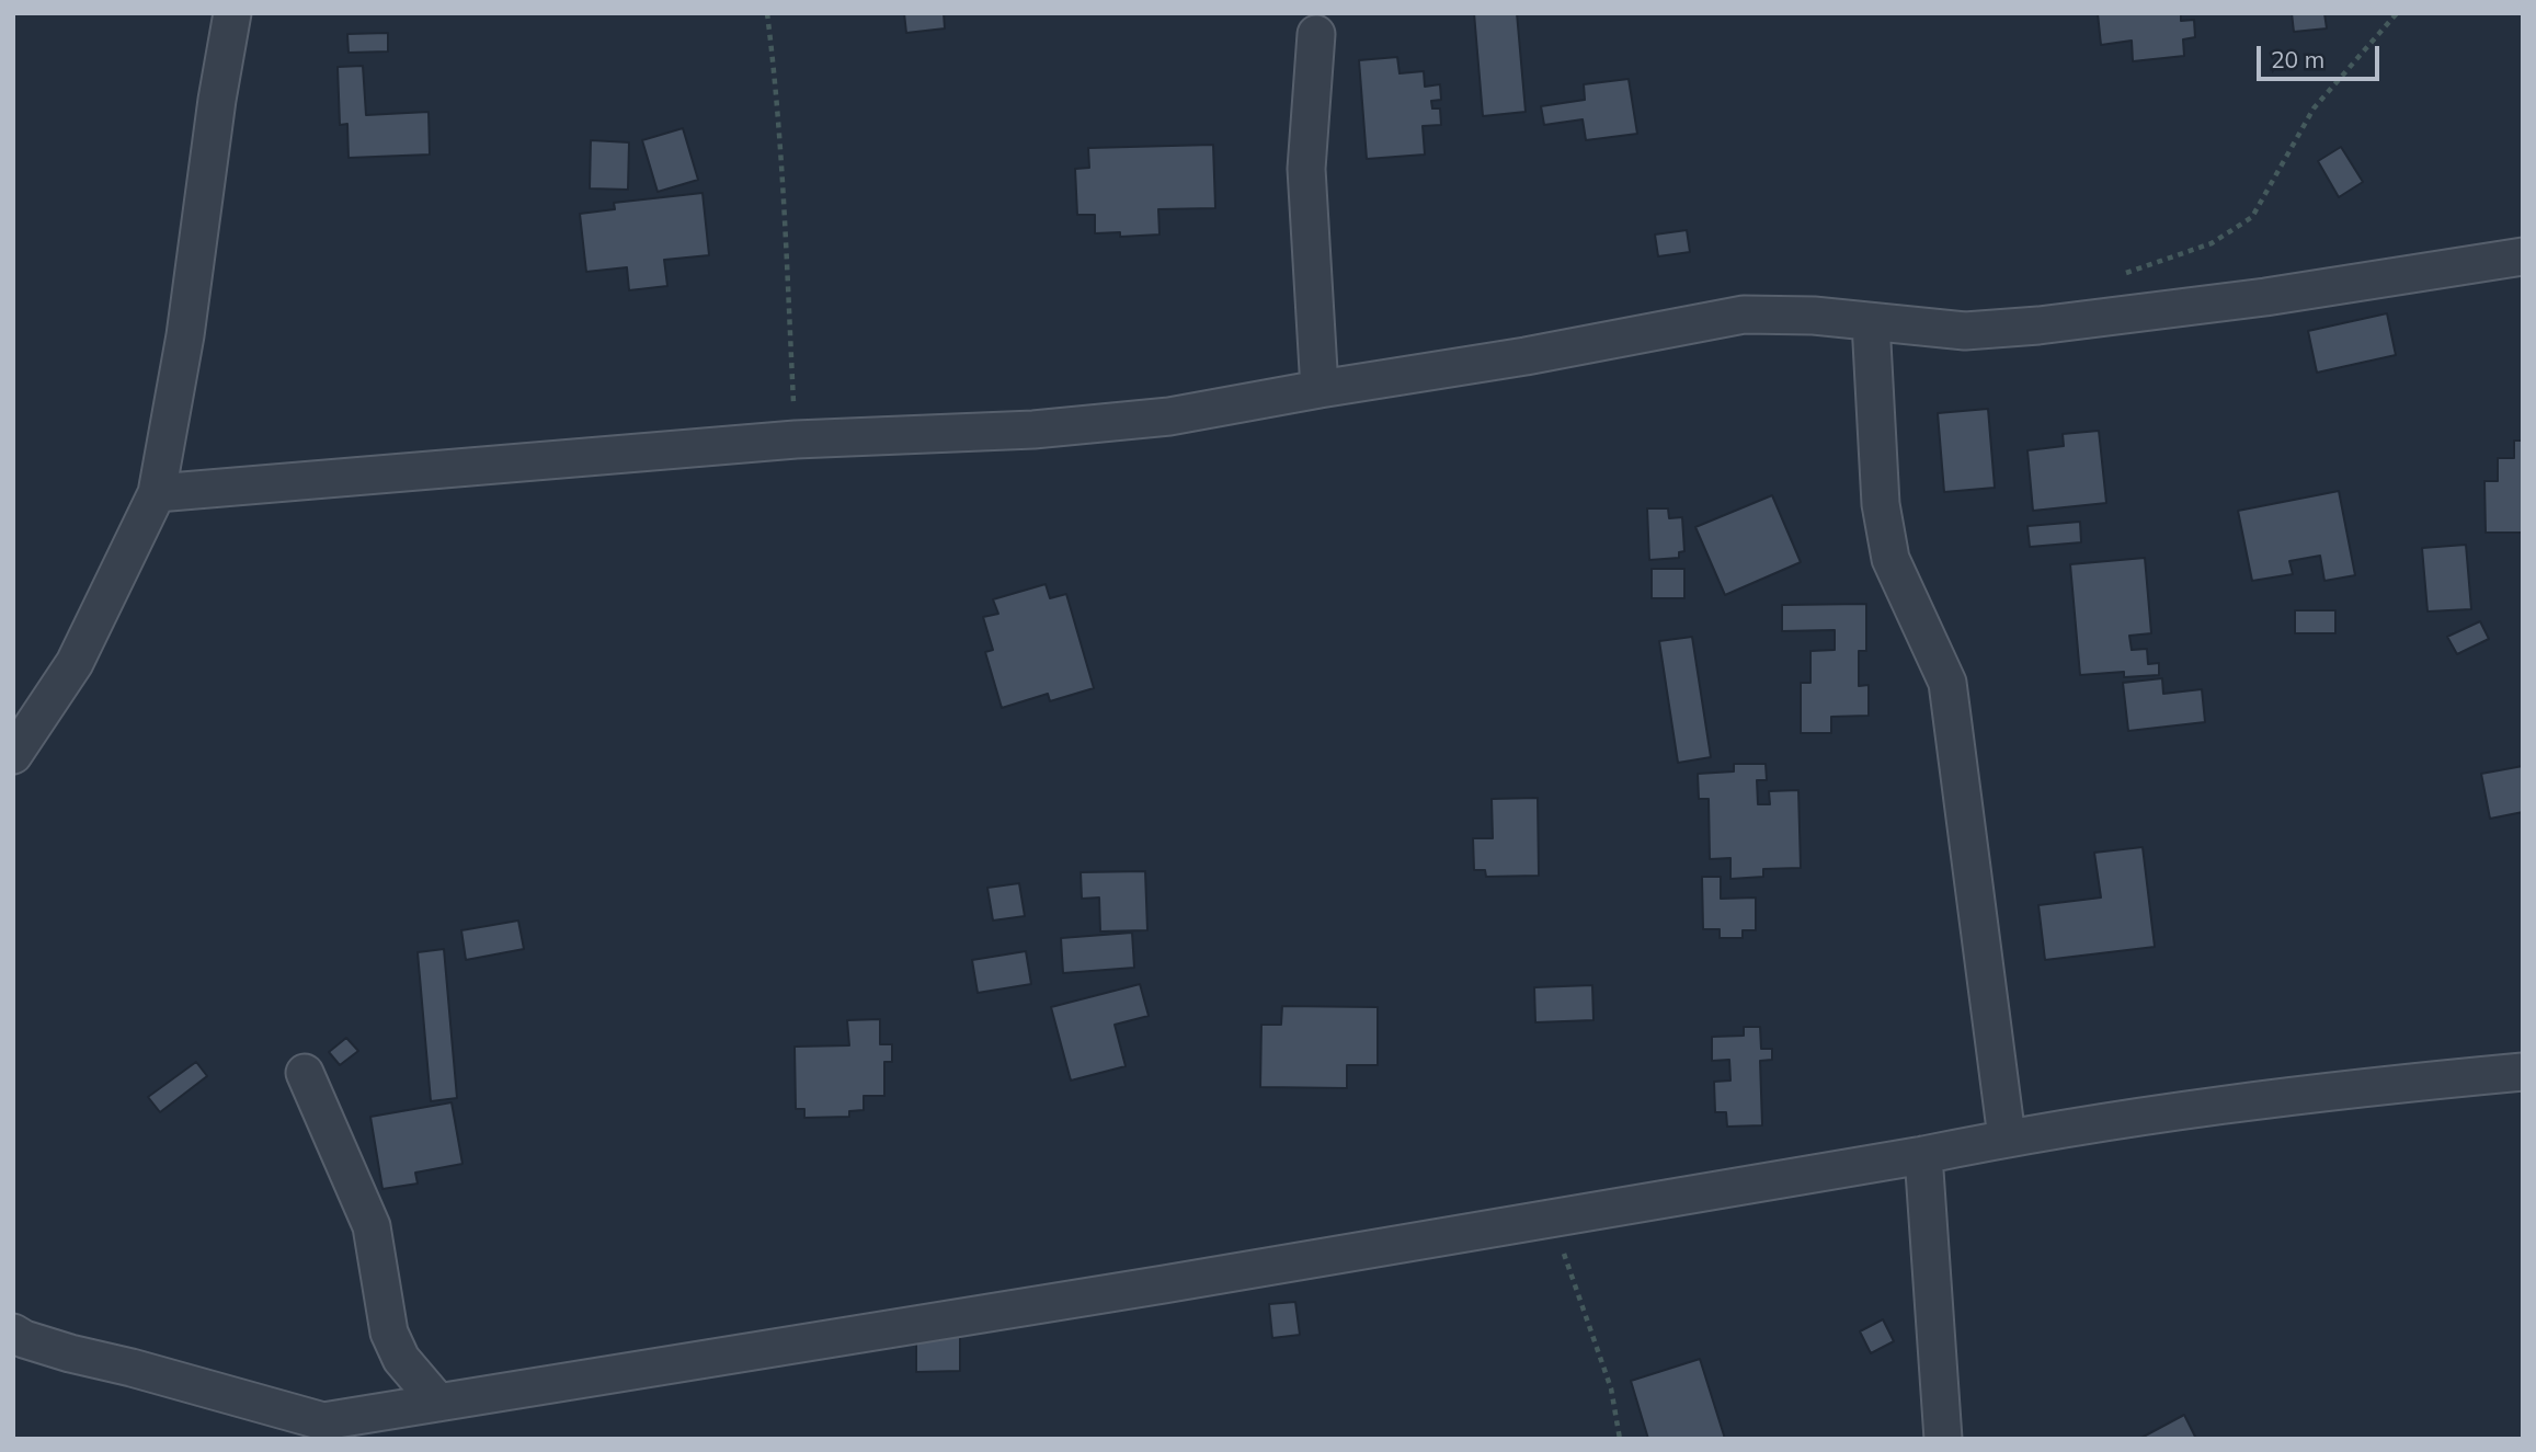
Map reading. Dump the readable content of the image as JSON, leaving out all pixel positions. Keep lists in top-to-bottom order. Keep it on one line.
{"scale_bar":"20 m"}
